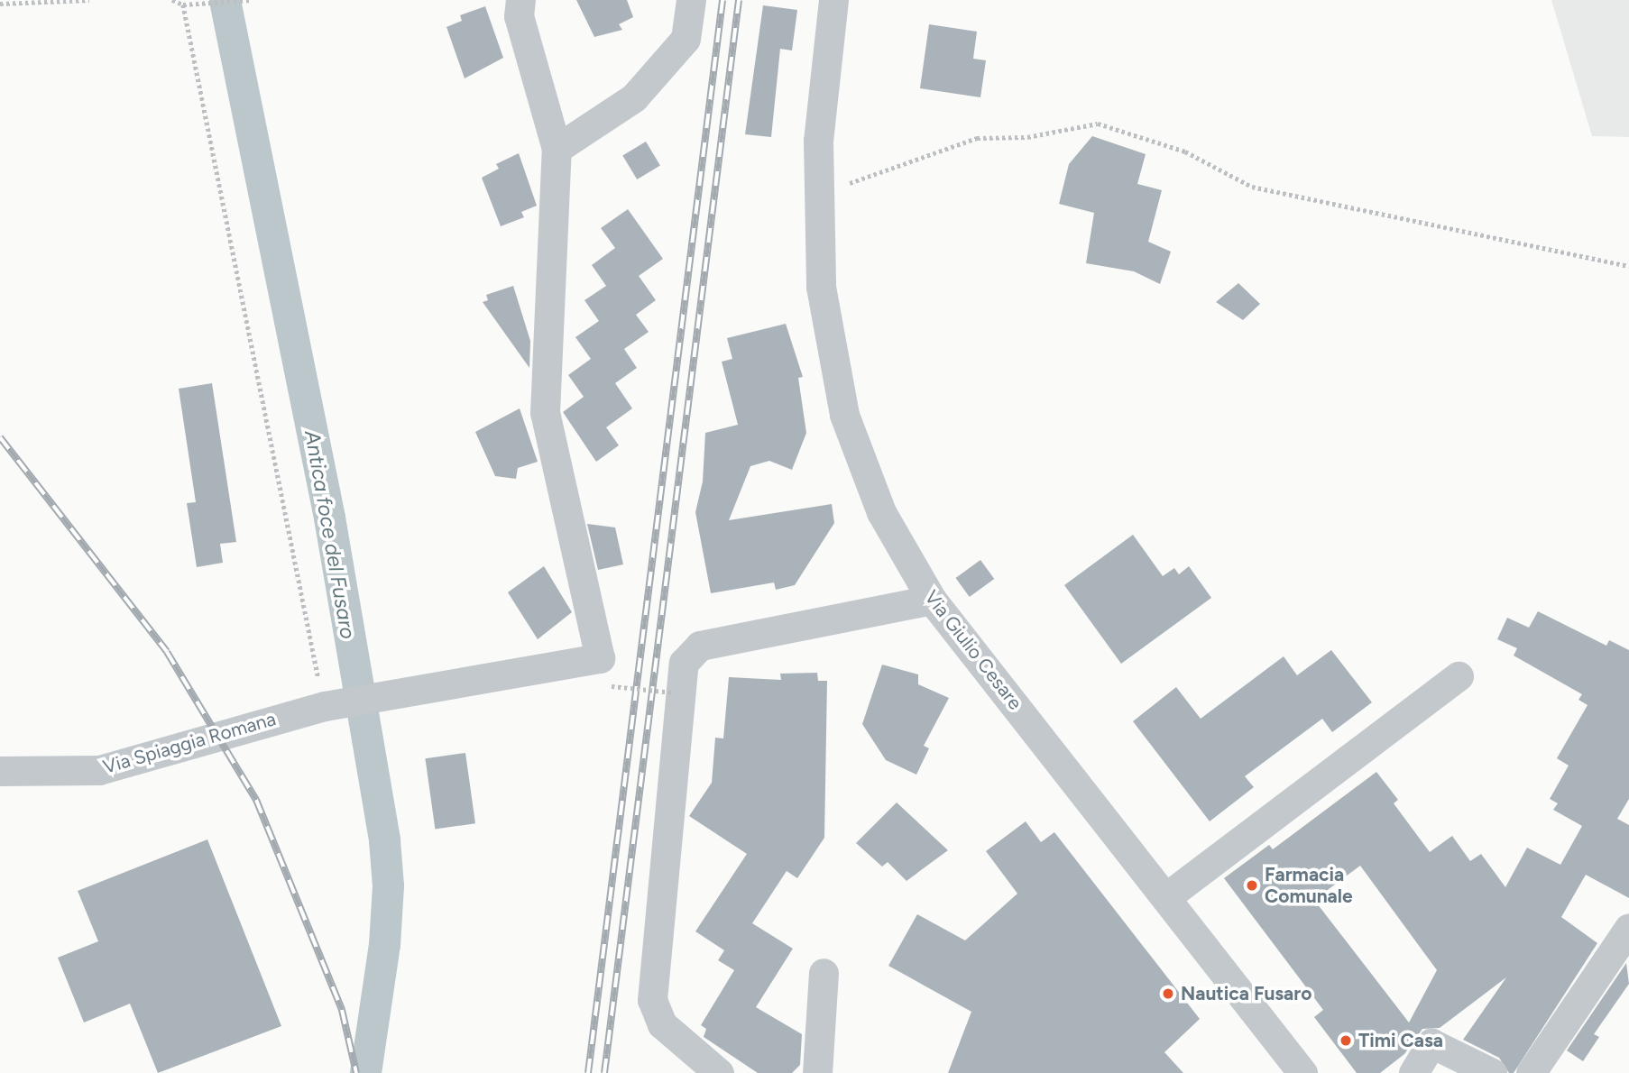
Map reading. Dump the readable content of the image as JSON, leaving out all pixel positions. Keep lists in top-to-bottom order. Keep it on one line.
{"streets":{"street":["Via Giulio Cesare","Via Spiaggia Romana"]},"water":["Antica foce del Fusaro"],"places":["Farmacia Comunale","Nautica Fusaro","Timi Casa"]}
